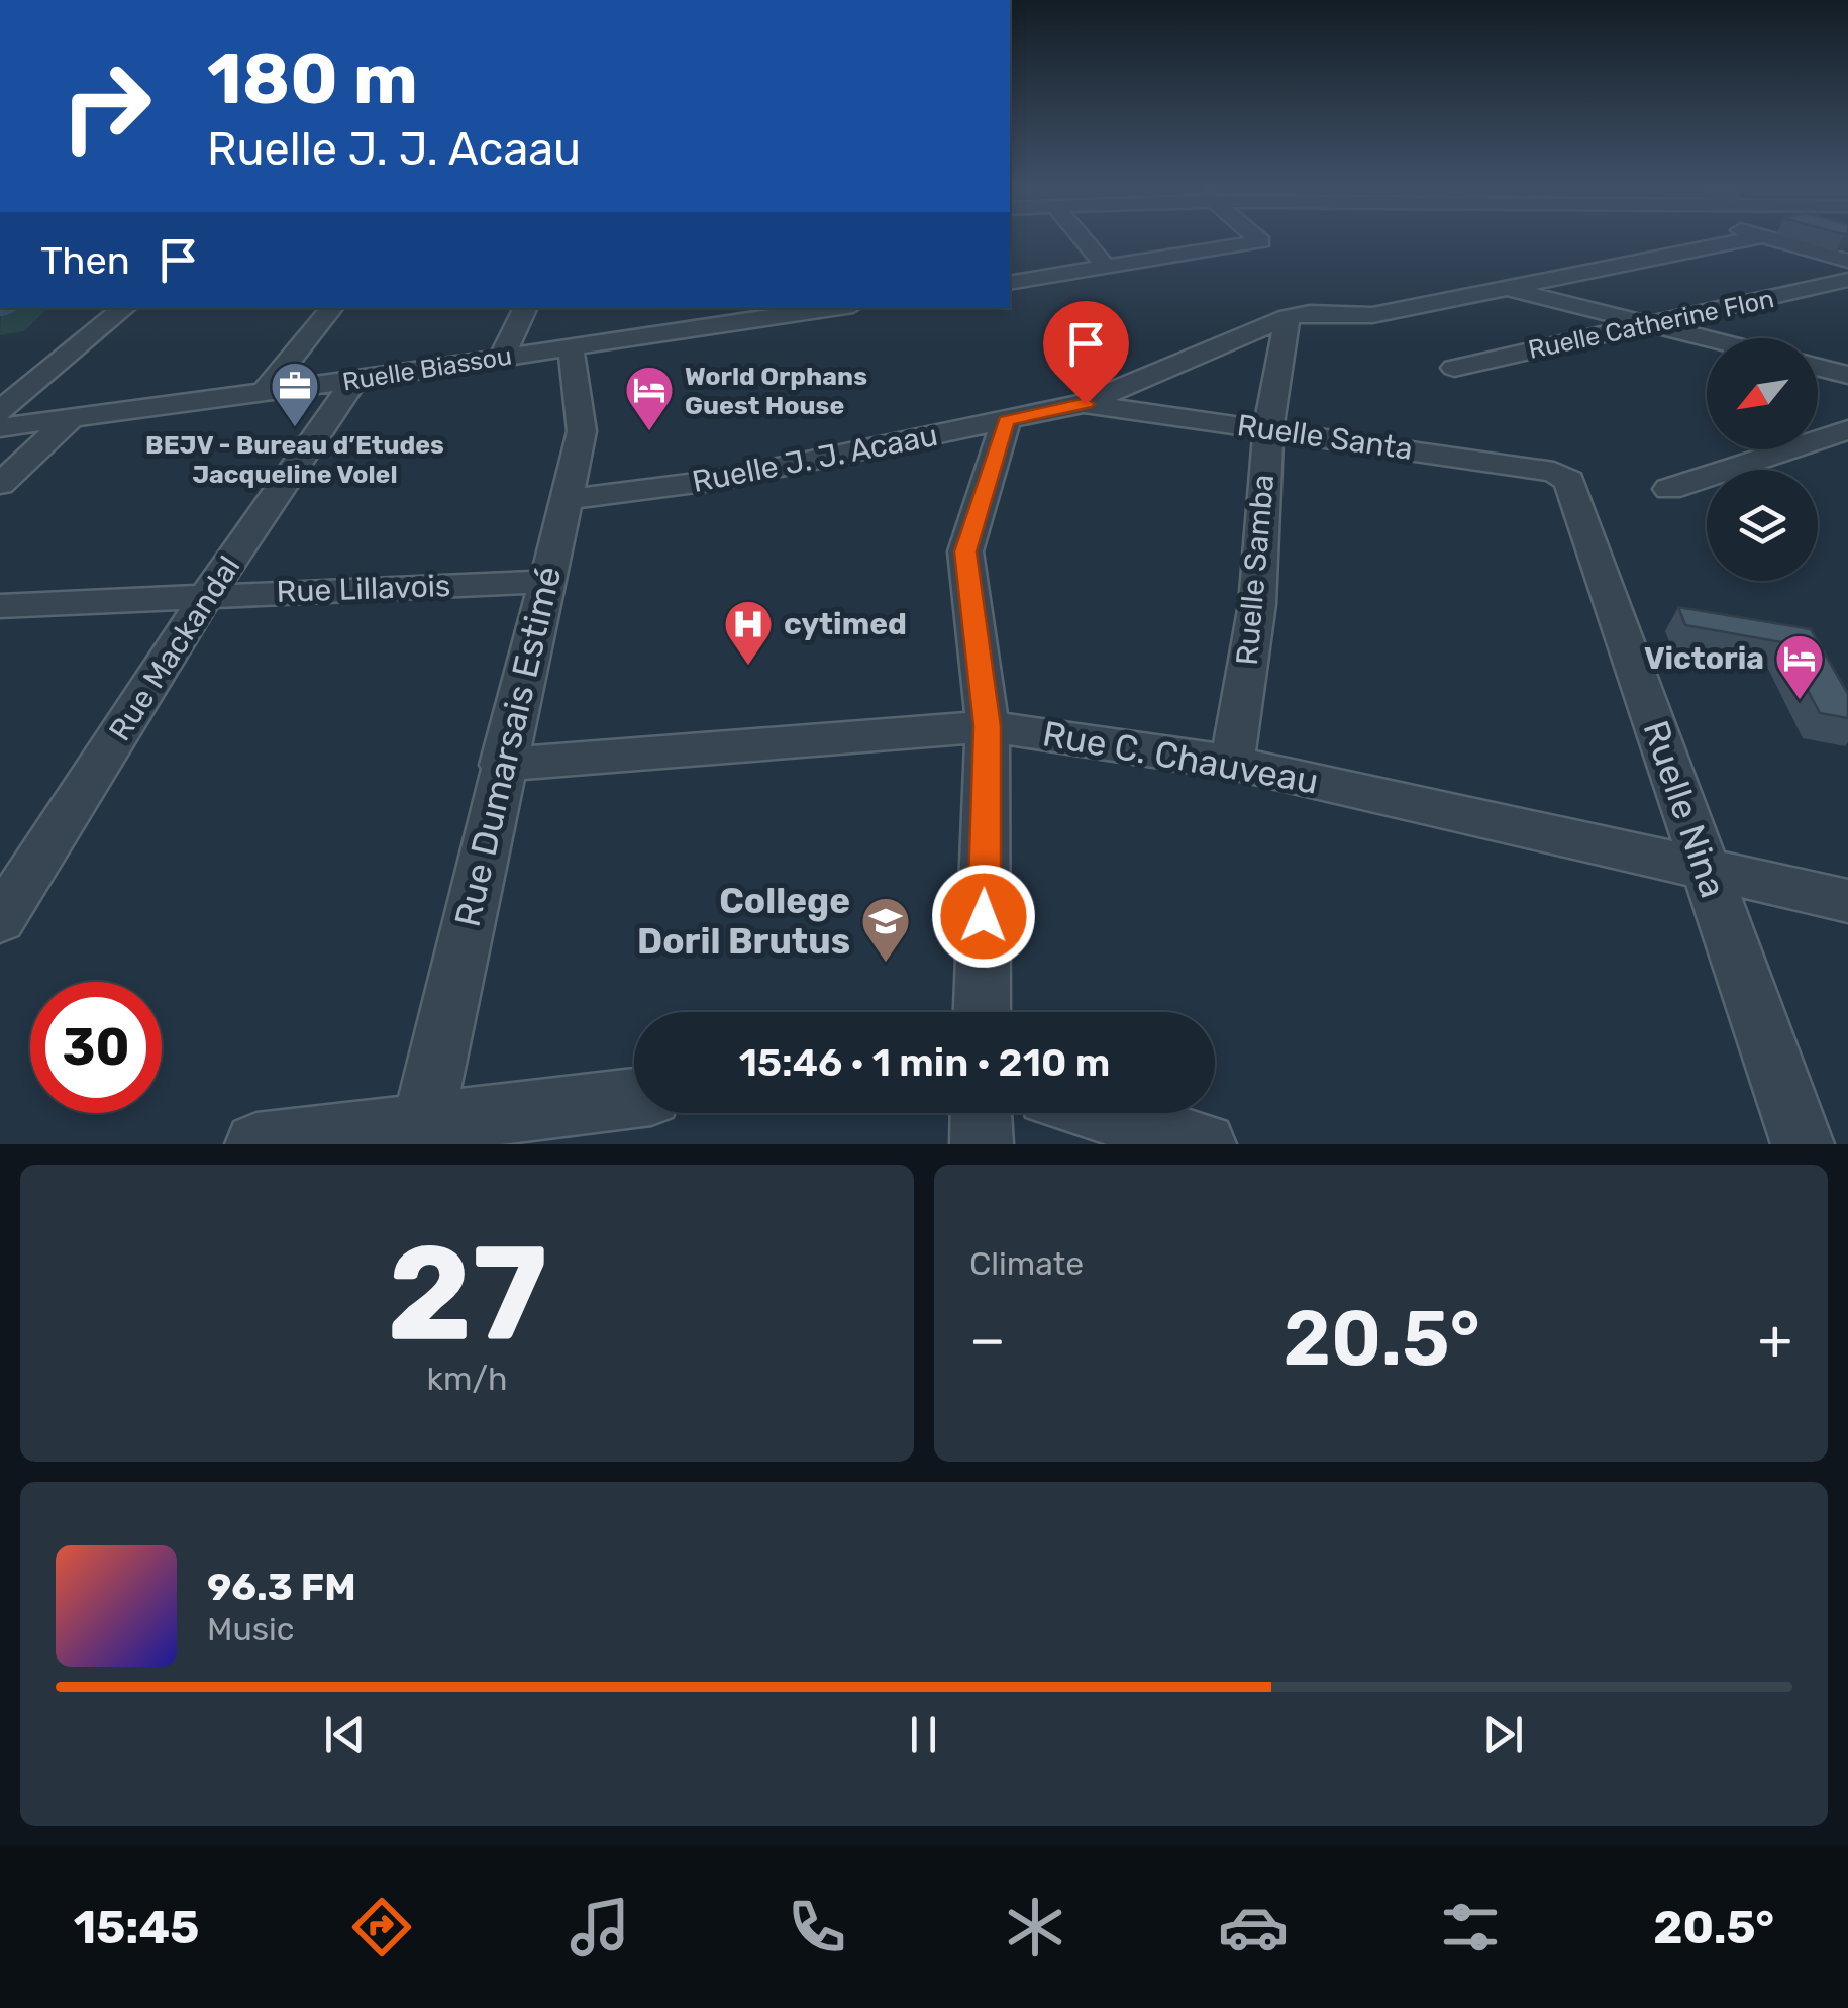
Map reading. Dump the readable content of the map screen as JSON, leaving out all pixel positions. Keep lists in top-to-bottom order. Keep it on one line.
{"streets":{"street":["Ruelle Catherine Flon","Ruelle Biassou","Ruelle Santa","Ruelle J. J. Acaau","Ruelle Samba","Rue Lillavois","Rue Mackandal","Rue Dumarsais Estimé","Rue C. Chauveau","Ruelle Nina"]},"crossings":[["Ruelle Biassou","Rue Mackandal"],["Ruelle Biassou","Rue Dumarsais Estimé"],["Ruelle Santa","Ruelle J. J. Acaau"],["Ruelle Santa","Ruelle Samba"],["Ruelle Santa","Ruelle Nina"],["Ruelle J. J. Acaau","Ruelle Samba"],["Ruelle J. J. Acaau","Rue Dumarsais Estimé"],["Ruelle Samba","Rue C. Chauveau"],["Rue Lillavois","Rue Mackandal"],["Rue Lillavois","Rue Dumarsais Estimé"],["Rue Dumarsais Estimé","Rue C. Chauveau"],["Rue C. Chauveau","Ruelle Nina"]],"places":{"office":["BEJV - Bureau d’Etudes Jacqueline Volel"],"hotel":["World Orphans Guest House","Victoria"],"hospital":["cytimed"],"school or university":["College Doril Brutus"]},"north":"bottom left","page":{"turn":["180 m","Ruelle J. J. Acaau"],"then":"Then","limit":"30","trip":"15:46 · 1 min · 210 m","tile":[["27","km/h"],"Climate"],"heat":["−","20.5°","+"],"song":["96.3 FM","Music"],"tabs":["15:45","20.5°"]}}
